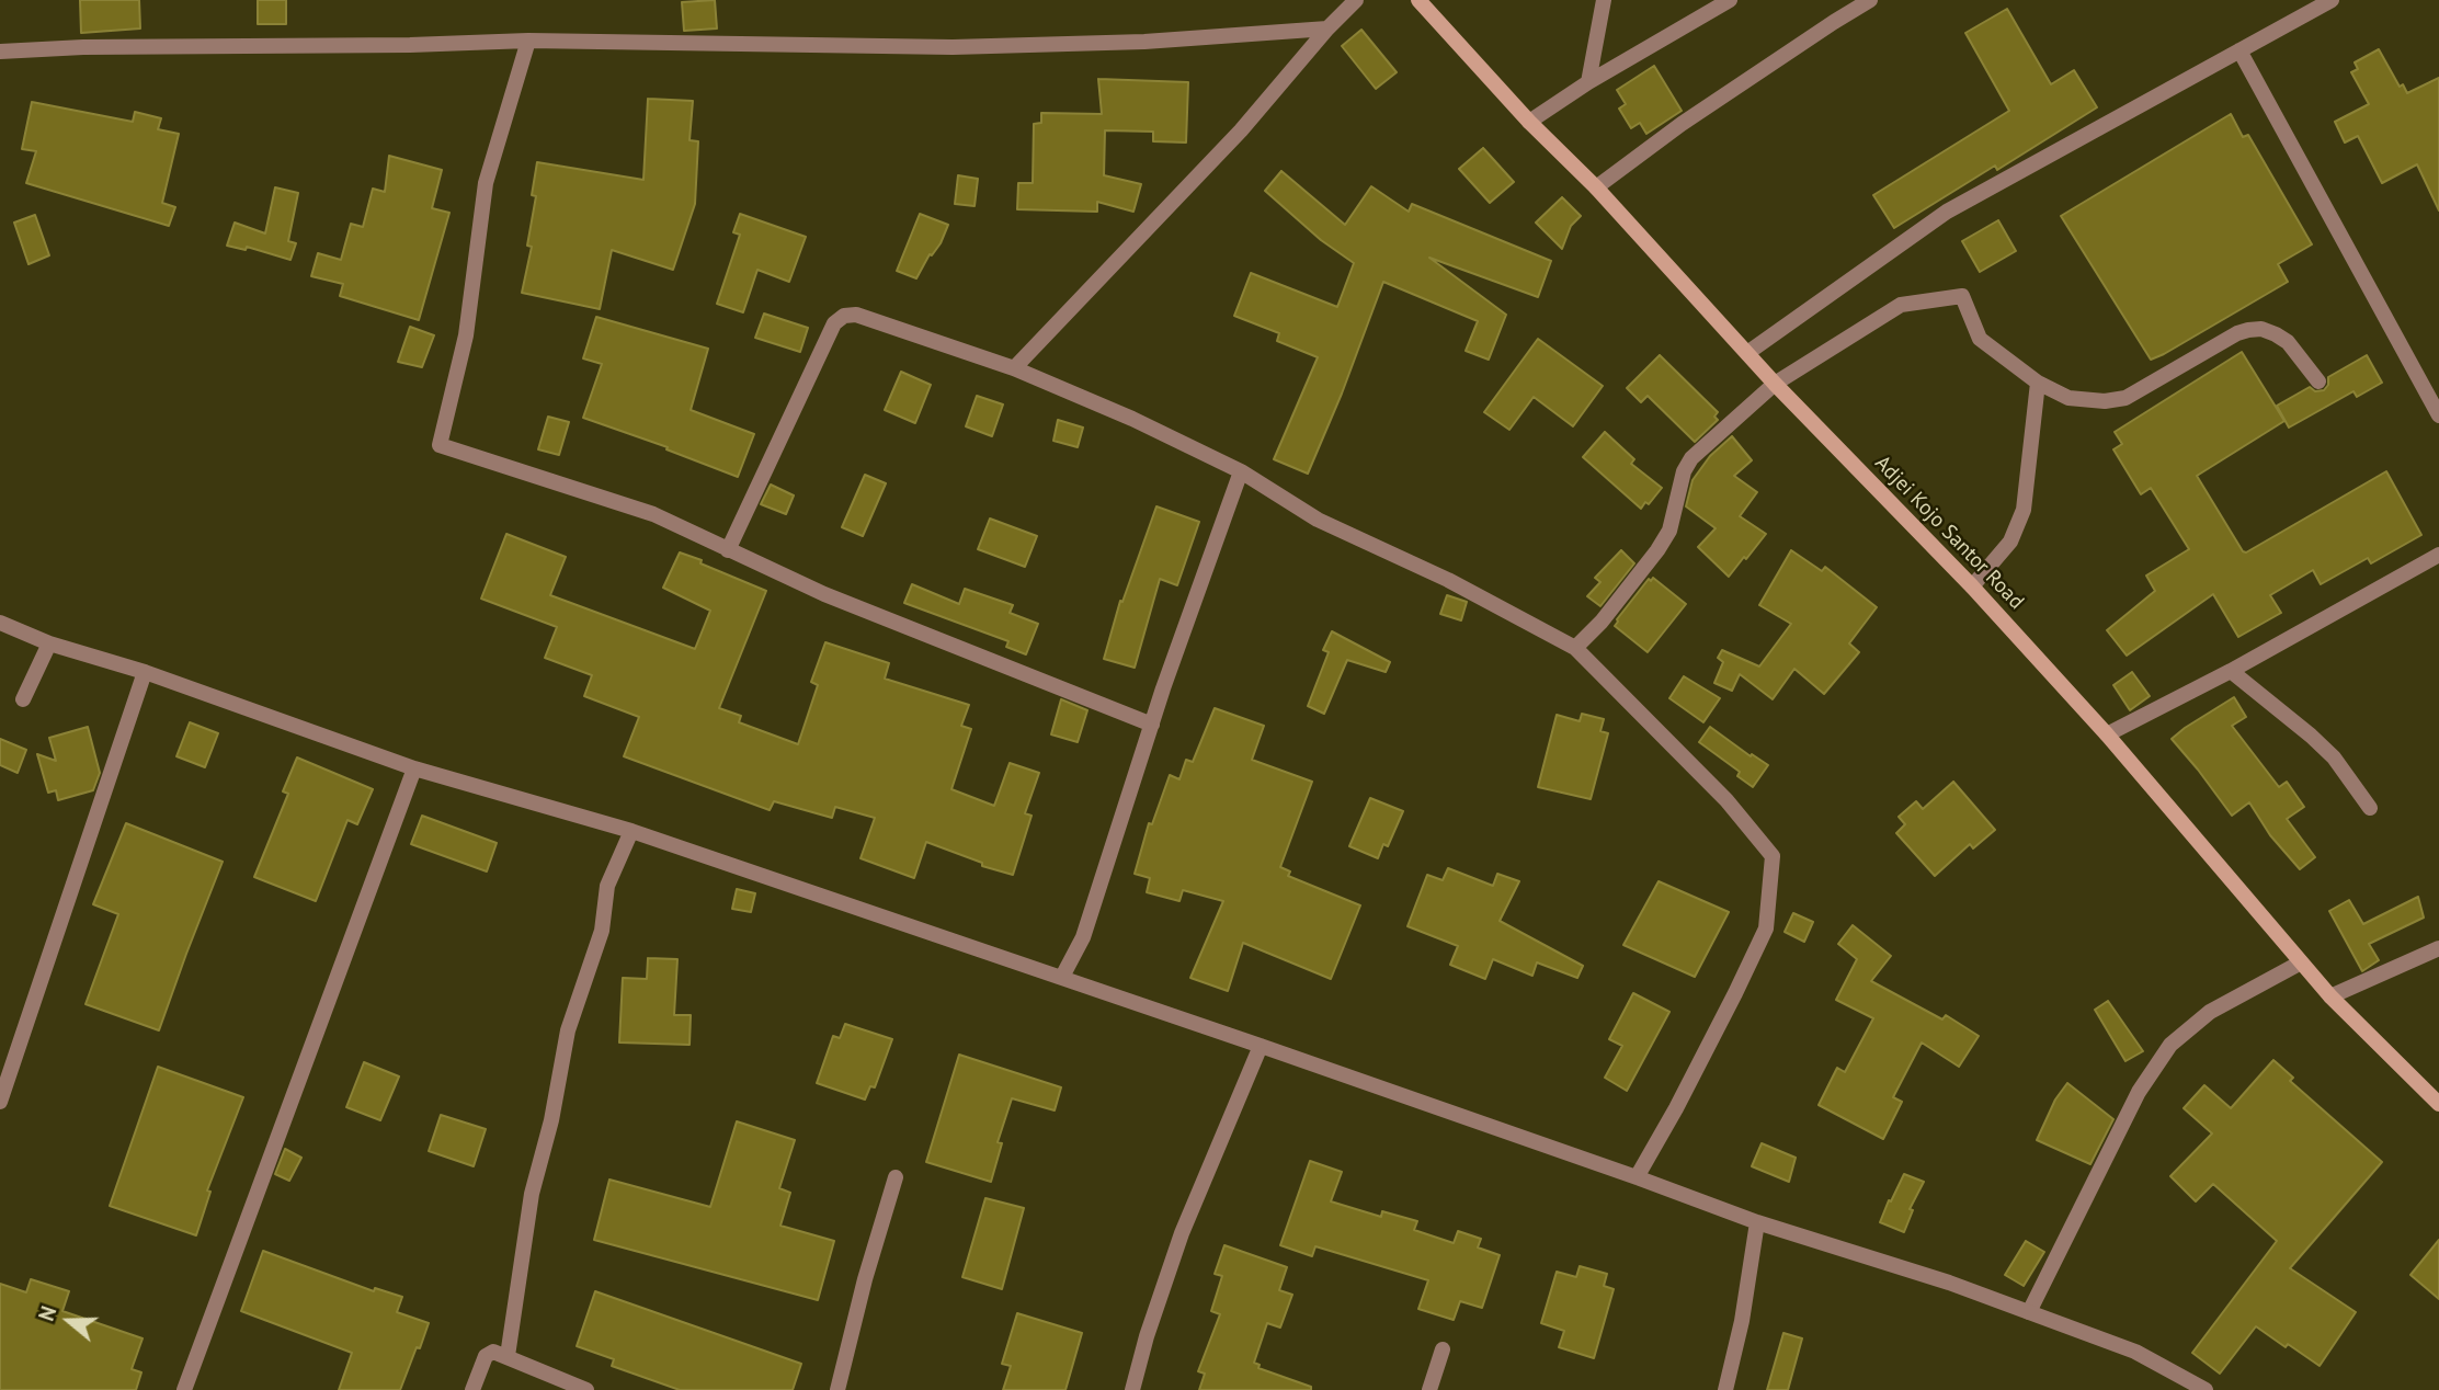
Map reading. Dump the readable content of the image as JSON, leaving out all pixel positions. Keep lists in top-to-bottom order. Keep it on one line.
{"streets":{"street":["Adjei Kojo Santor Road"]},"north":"left"}
